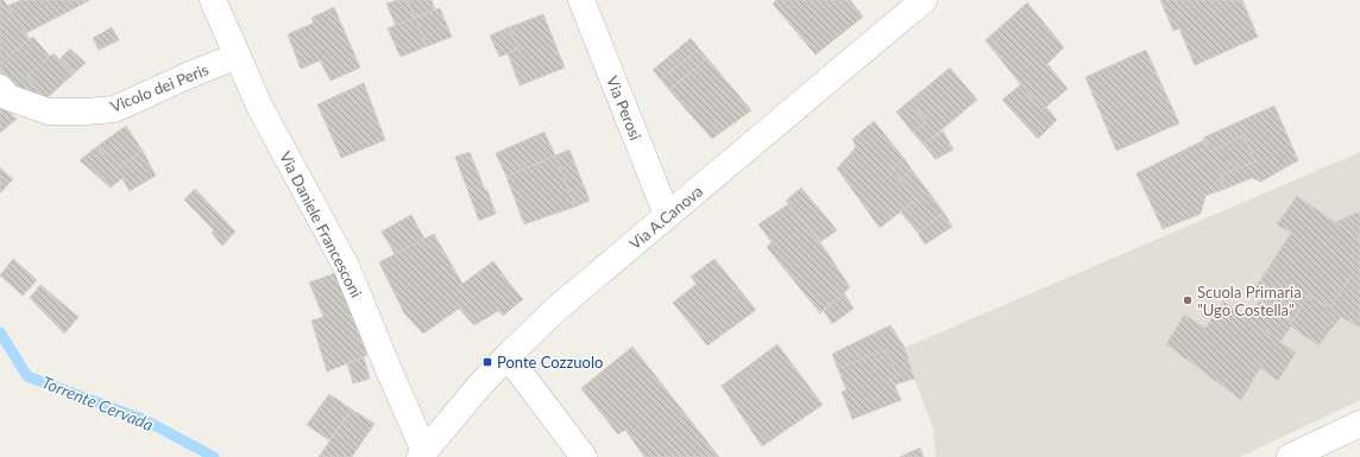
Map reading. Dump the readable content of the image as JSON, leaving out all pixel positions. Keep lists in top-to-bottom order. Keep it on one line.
{"streets":{"street":["Vicolo dei Peris","Via Perosi","Via A.Canova","Via Daniele Francesconi"]},"crossings":[["Vicolo dei Peris","Via Daniele Francesconi"],["Via Perosi","Via A.Canova"],["Via A.Canova","Via Daniele Francesconi"]],"water":["Torrente Cervada"],"places":{"other":["Scuola Primaria \"Ugo Costella\""],"transit":["Ponte Cozzuolo"]}}
